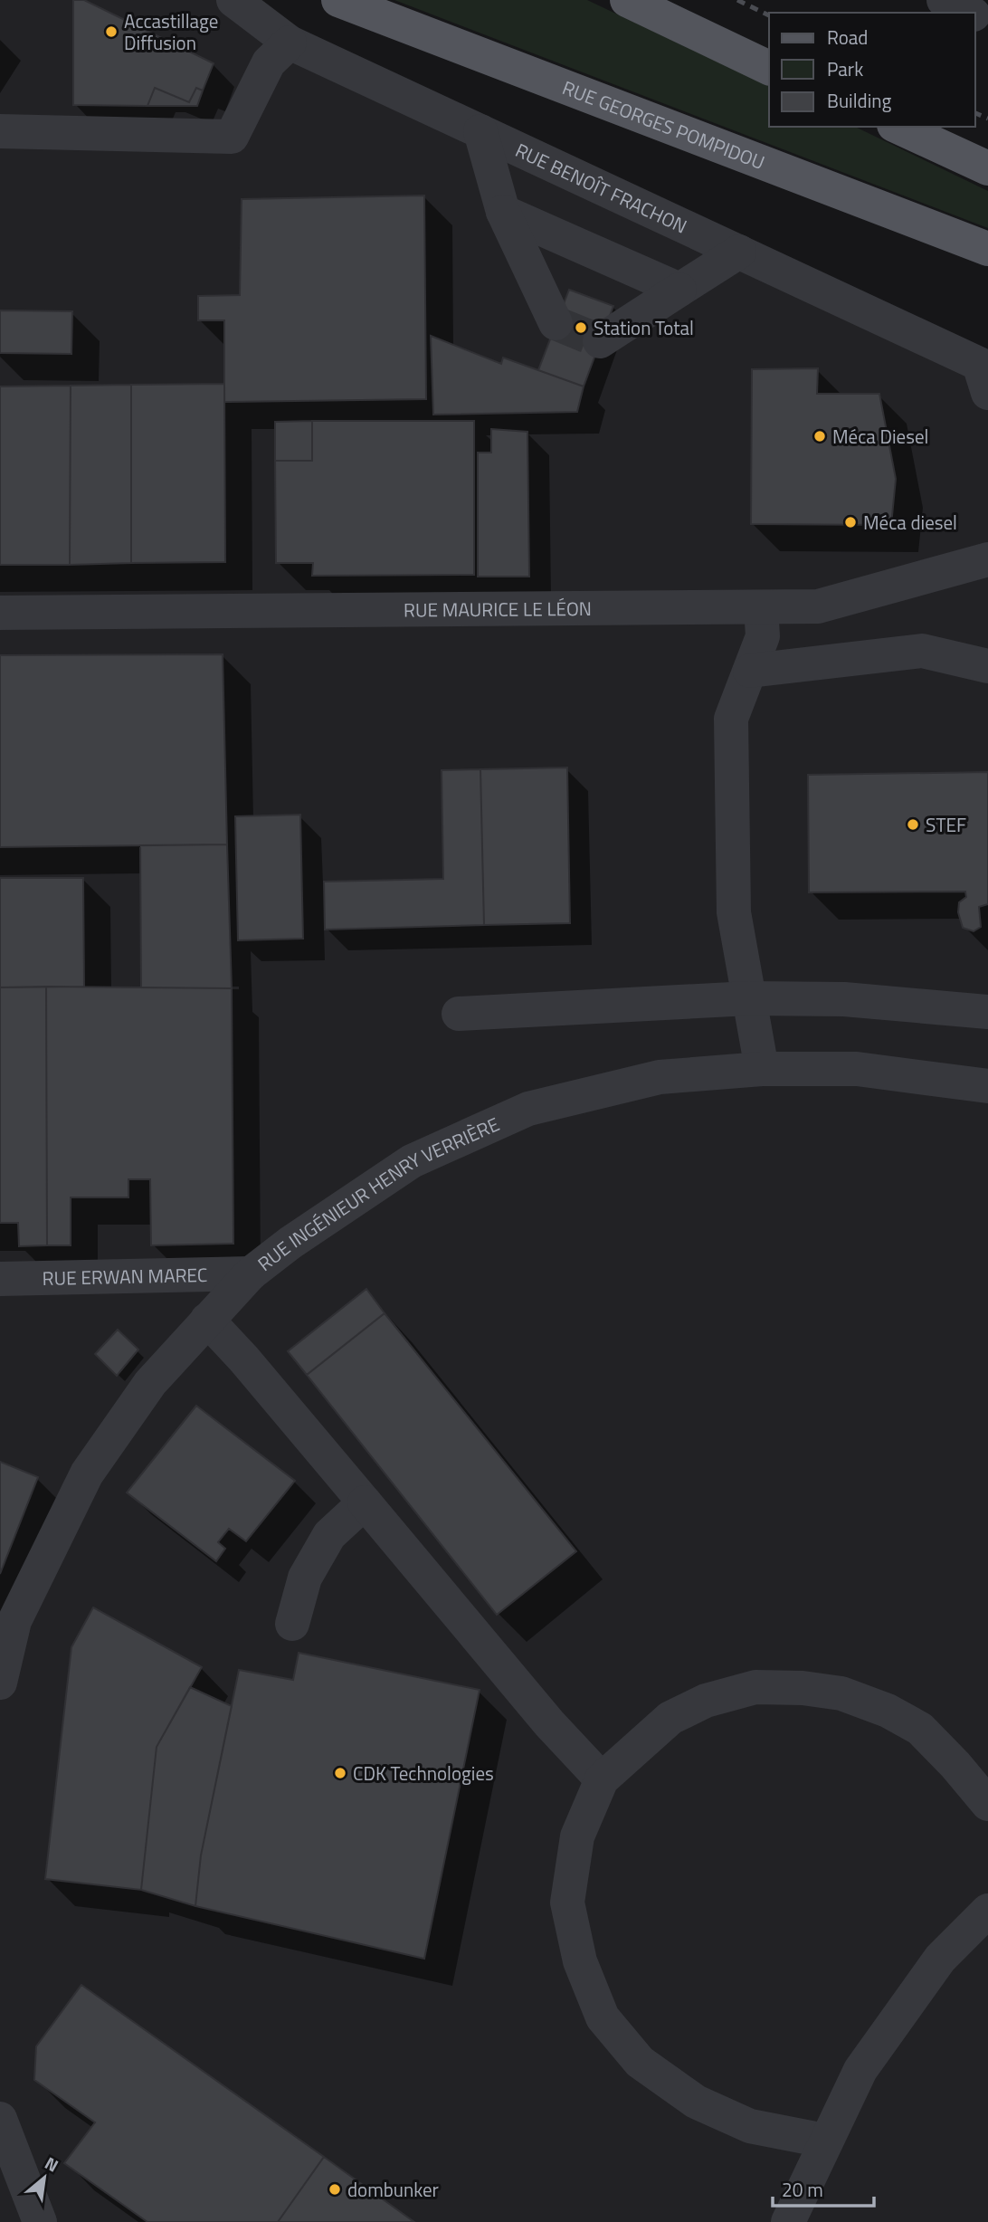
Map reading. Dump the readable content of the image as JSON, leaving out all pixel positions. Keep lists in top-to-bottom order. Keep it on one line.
{"streets":{"main road":["RUE GEORGES POMPIDOU"],"street":["RUE BENOÎT FRACHON","RUE MAURICE LE LÉON","RUE INGÉNIEUR HENRY VERRIÈRE","RUE ERWAN MAREC"]},"crossings":[["RUE INGÉNIEUR HENRY VERRIÈRE","RUE ERWAN MAREC"]],"places":["Accastillage Diffusion","Station Total","Méca Diesel","Méca diesel","STEF","CDK Technologies","dombunker"],"legend":["Road","Park","Building"],"scale_bar":"20 m","north":"top right"}
